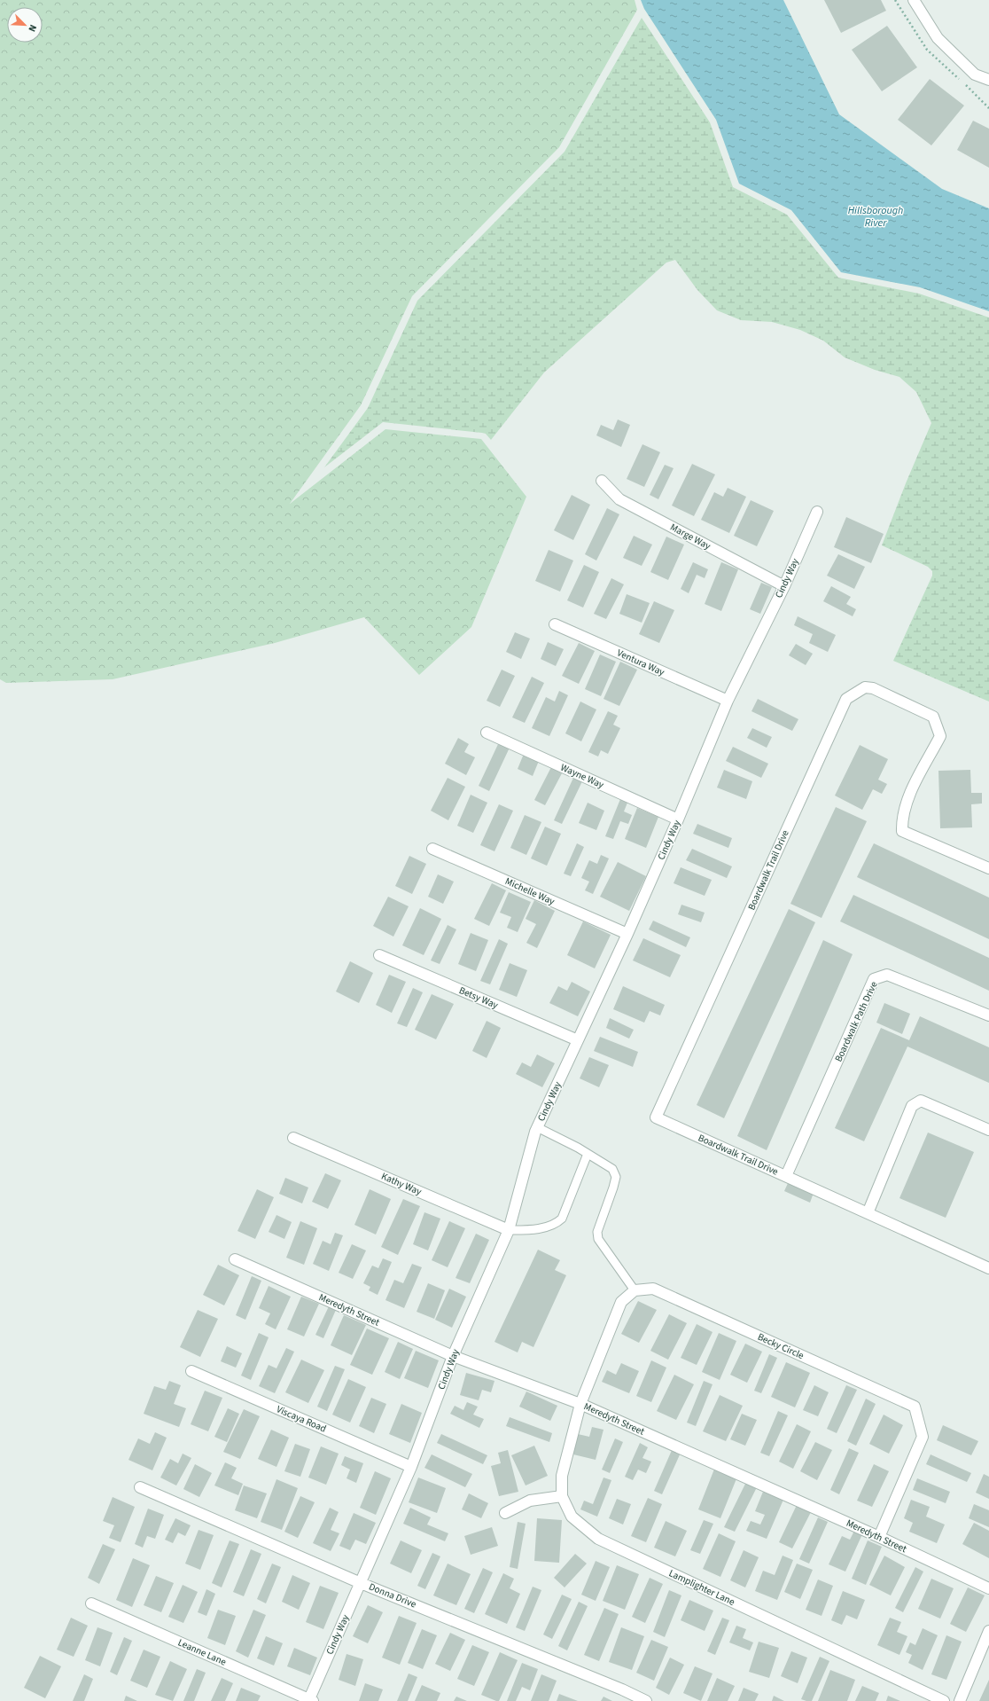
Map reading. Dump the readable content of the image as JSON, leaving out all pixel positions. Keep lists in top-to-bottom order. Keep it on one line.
{"streets":{"street":["Marge Way","Cindy Way","Ventura Way","Wayne Way","Boardwalk Trail Drive","Michelle Way","Betsy Way","Boardwalk Path Drive","Kathy Way","Meredyth Street","Becky Circle","Viscaya Road","Lamplighter Lane","Donna Drive","Leanne Lane"]},"crossings":[["Marge Way","Cindy Way"],["Cindy Way","Ventura Way"],["Cindy Way","Wayne Way"],["Cindy Way","Michelle Way"],["Cindy Way","Betsy Way"],["Cindy Way","Kathy Way"],["Cindy Way","Meredyth Street"],["Cindy Way","Viscaya Road"],["Cindy Way","Donna Drive"],["Cindy Way","Leanne Lane"],["Boardwalk Trail Drive","Boardwalk Path Drive"],["Meredyth Street","Becky Circle"],["Meredyth Street","Lamplighter Lane"]],"water":["Hillsborough River"],"north":"bottom right"}
